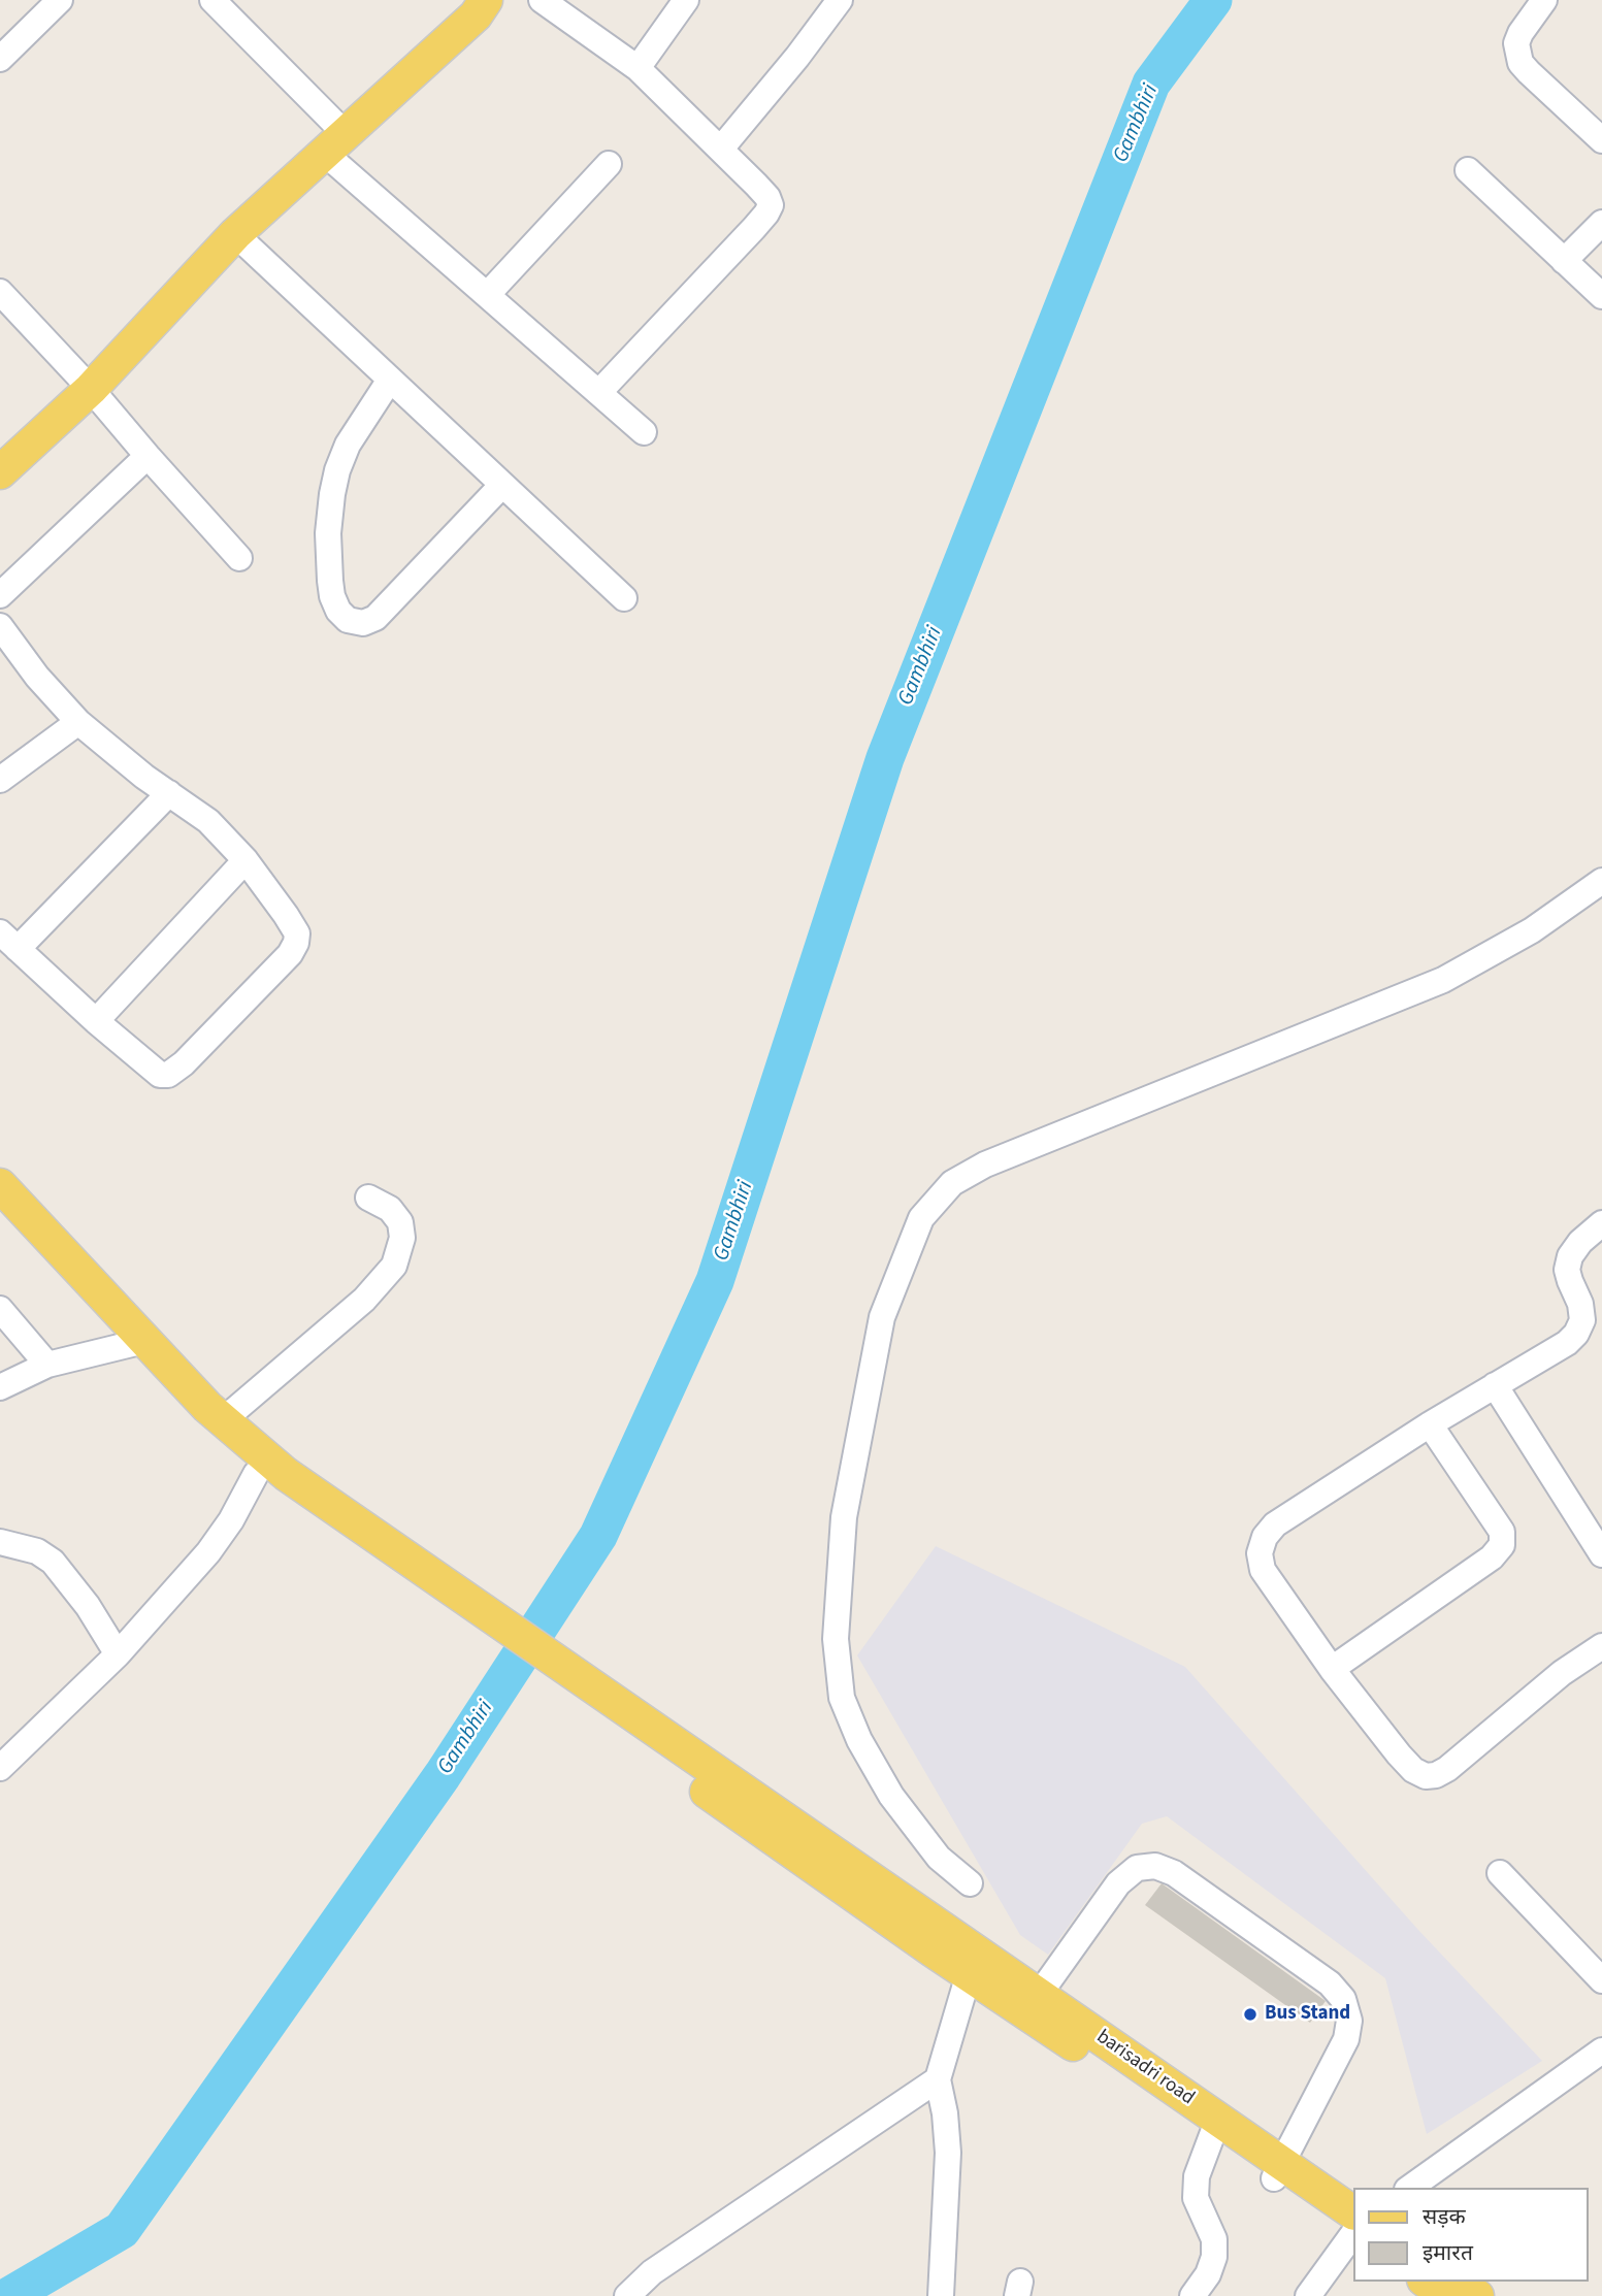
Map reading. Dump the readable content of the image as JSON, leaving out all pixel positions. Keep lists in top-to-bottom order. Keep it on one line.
{"streets":{"main road":["barisadri road"]},"water":["Gambhiri"],"places":["Bus Stand"],"legend":["सड़क","इमारत"]}
